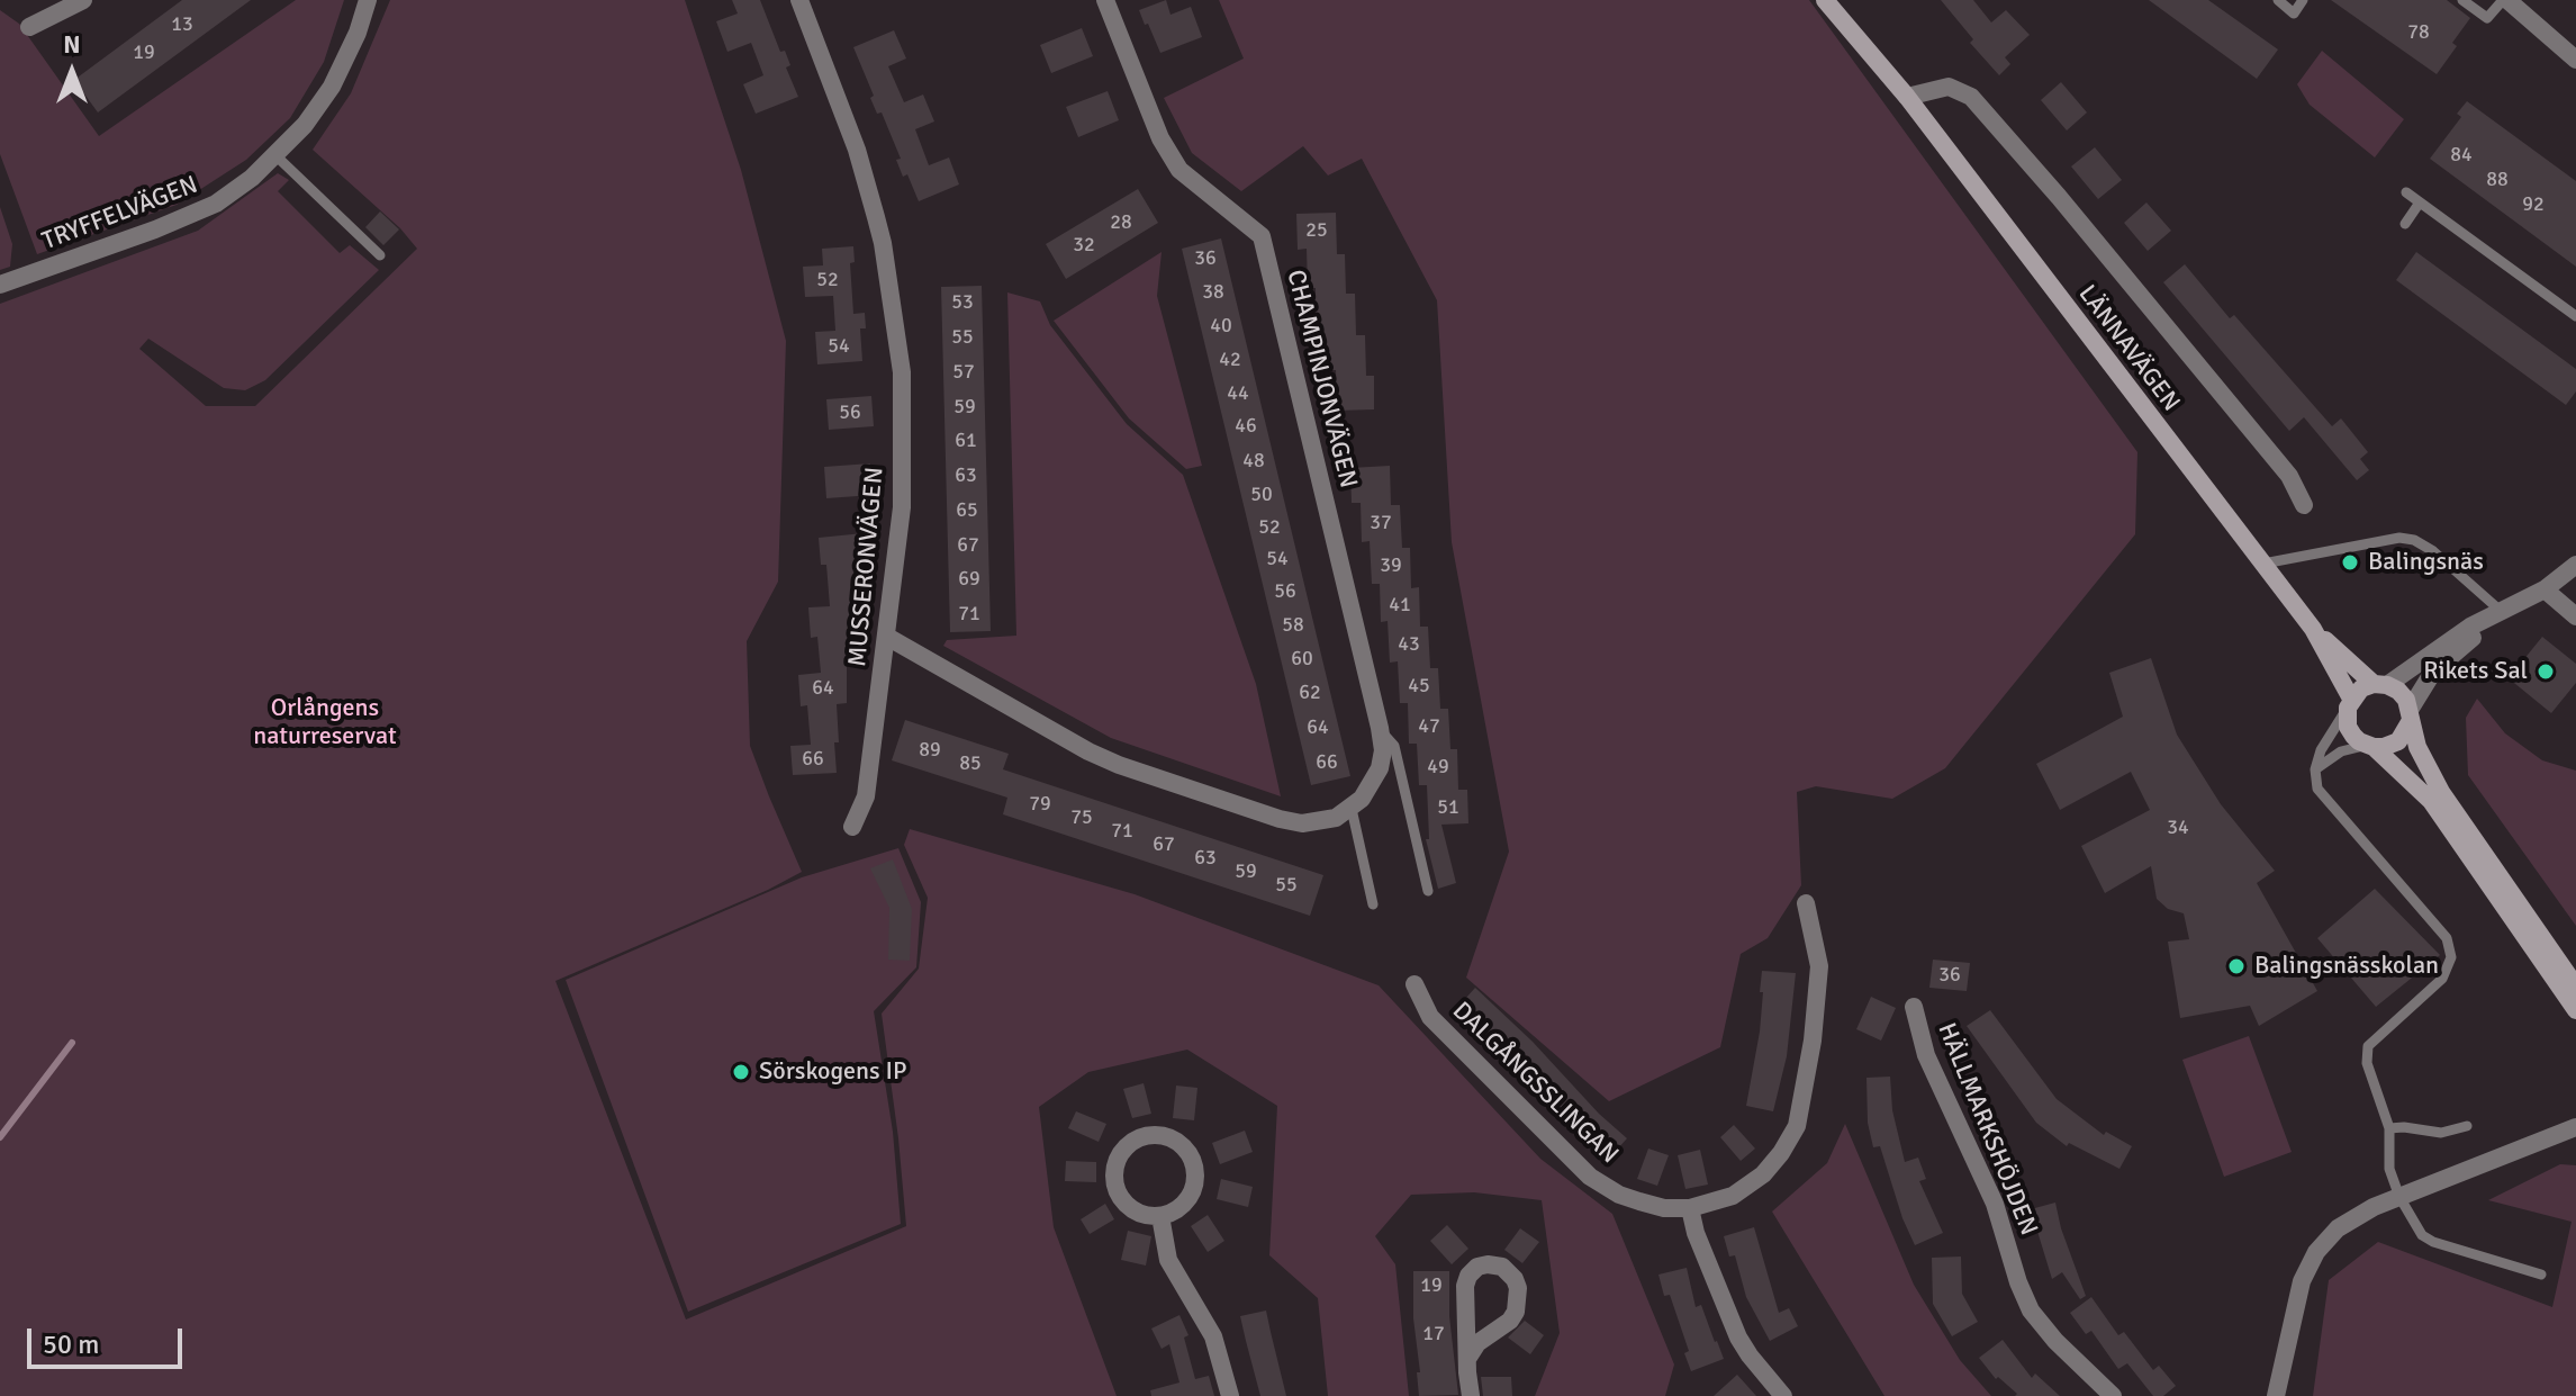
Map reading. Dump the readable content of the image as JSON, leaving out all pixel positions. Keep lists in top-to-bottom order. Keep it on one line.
{"streets":{"main road":["LÄNNAVÄGEN"],"street":["TRYFFELVÄGEN","CHAMPINJONVÄGEN","MUSSERONVÄGEN","DALGÅNGSSLINGAN","HÄLLMARKSHÖJDEN"]},"parks":["Orlångens naturreservat"],"places":["Balingsnäs","Rikets Sal","Balingsnässkolan","Sörskogens IP"],"house_numbers":["13","78","19","84","88","92","28","25","32","36","52","38","53","40","55","54","42","57","44","59","56","46","61","48","63","50","65","37","52","67","54","39","69","56","41","71","58","43","60","45","64","62","47","64","89","66","66","85","49","79","51","75","34","71","67","63","59","55","36","19","17"],"scale_bar":"50 m","north":"top"}
